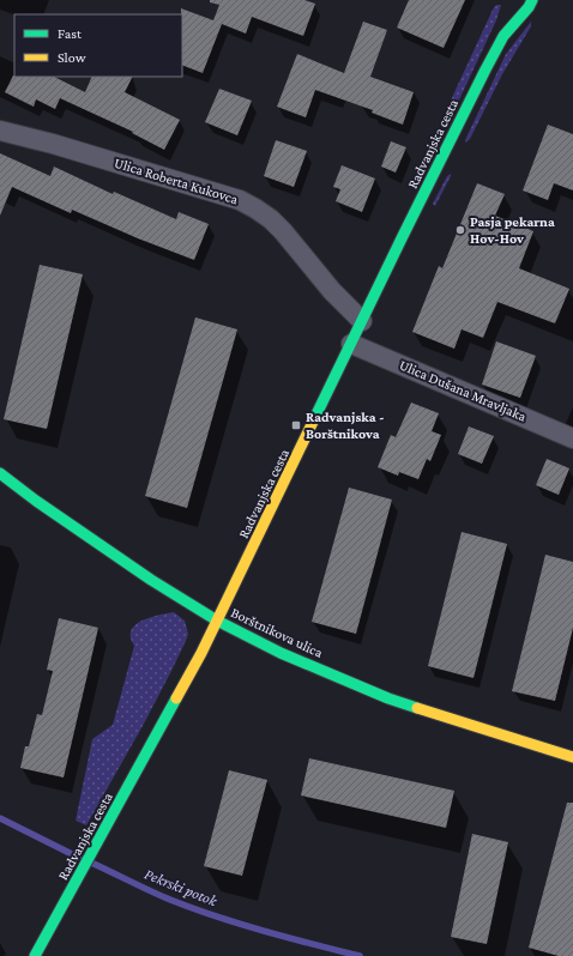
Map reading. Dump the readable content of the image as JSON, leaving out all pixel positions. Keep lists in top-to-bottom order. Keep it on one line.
{"streets":{"street":["Radvanjska cesta","Ulica Roberta Kukovca","Ulica Dušana Mravljaka","Borštnikova ulica"]},"crossings":[["Radvanjska cesta","Ulica Roberta Kukovca"],["Radvanjska cesta","Ulica Dušana Mravljaka"],["Radvanjska cesta","Borštnikova ulica"]],"water":["Pekrski potok"],"places":{"other":["Pasja pekarna Hov-Hov"],"transit":["Radvanjska - Borštnikova"]},"legend":["Fast","Slow"]}
